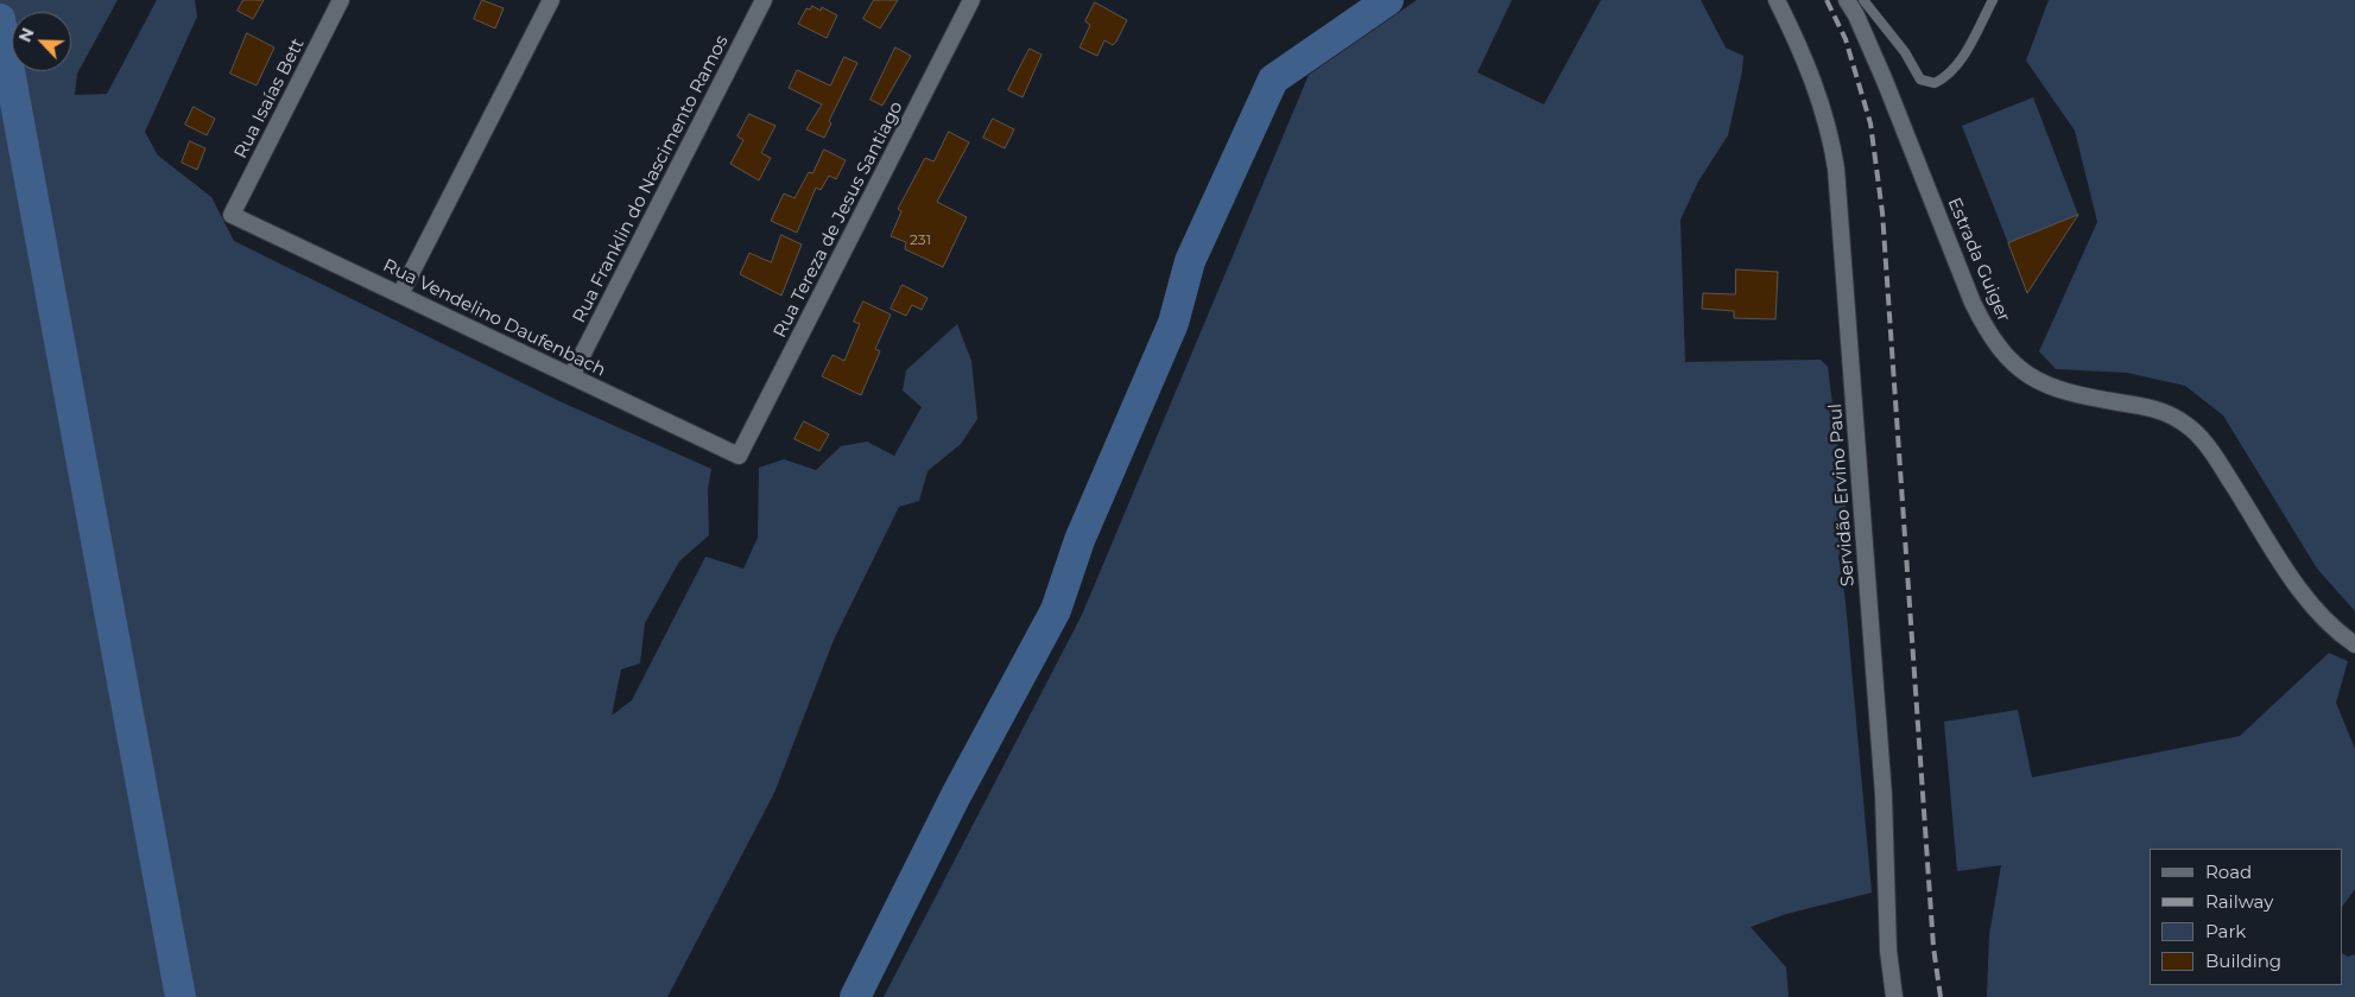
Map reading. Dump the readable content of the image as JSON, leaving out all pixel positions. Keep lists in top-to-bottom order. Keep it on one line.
{"streets":{"street":["Rua Isaías Bett","Rua Franklin do Nascimento Ramos","Rua Tereza de Jesus Santiago","Estrada Guiger","Rua Vendelino Daufenbach","Servidão Ervino Paul"]},"crossings":[["Rua Isaías Bett","Rua Vendelino Daufenbach"],["Rua Franklin do Nascimento Ramos","Rua Vendelino Daufenbach"],["Rua Tereza de Jesus Santiago","Rua Vendelino Daufenbach"]],"house_numbers":["231"],"legend":["Road","Railway","Park","Building"],"north":"top left"}
